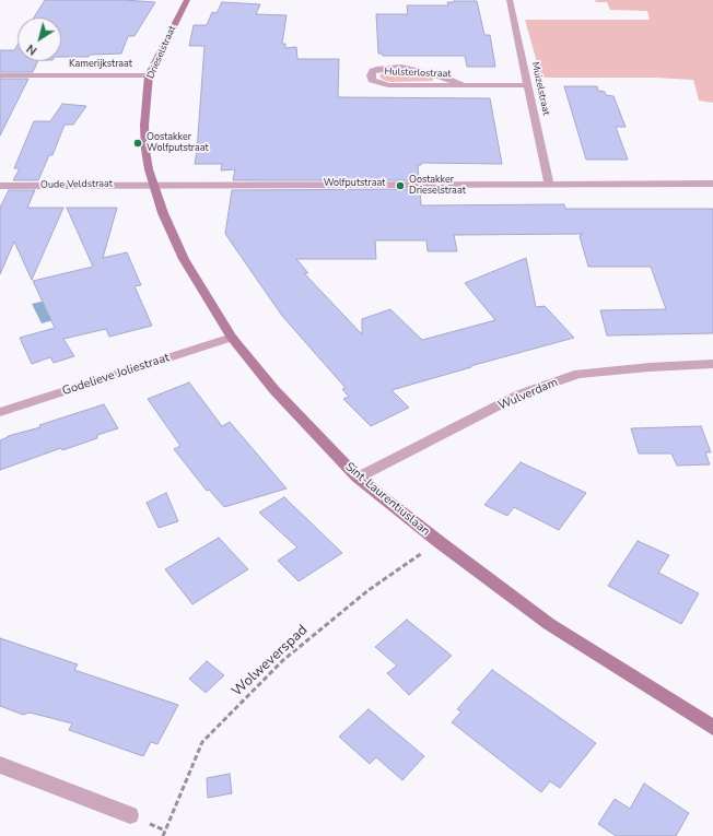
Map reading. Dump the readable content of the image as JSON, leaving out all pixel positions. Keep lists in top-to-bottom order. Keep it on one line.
{"streets":{"street":["Drieselstraat","Kamerijkstraat","Hulsterlostraat","Muizelstraat","Wolfputstraat","Oude Veldstraat","Godelieve Joliestraat","Wulverdam","Sint-Laurentiuslaan"],"path":["Wolweverspad"]},"crossings":[["Drieselstraat","Kamerijkstraat"],["Drieselstraat","Wolfputstraat"],["Drieselstraat","Oude Veldstraat"],["Drieselstraat","Sint-Laurentiuslaan"],["Hulsterlostraat","Muizelstraat"],["Muizelstraat","Wolfputstraat"],["Wolfputstraat","Oude Veldstraat"],["Wolfputstraat","Sint-Laurentiuslaan"],["Oude Veldstraat","Sint-Laurentiuslaan"],["Godelieve Joliestraat","Sint-Laurentiuslaan"],["Wulverdam","Sint-Laurentiuslaan"],["Sint-Laurentiuslaan","Wolweverspad"]],"places":["Oostakker Wolfputstraat","Oostakker Drieselstraat"],"north":"bottom left"}
